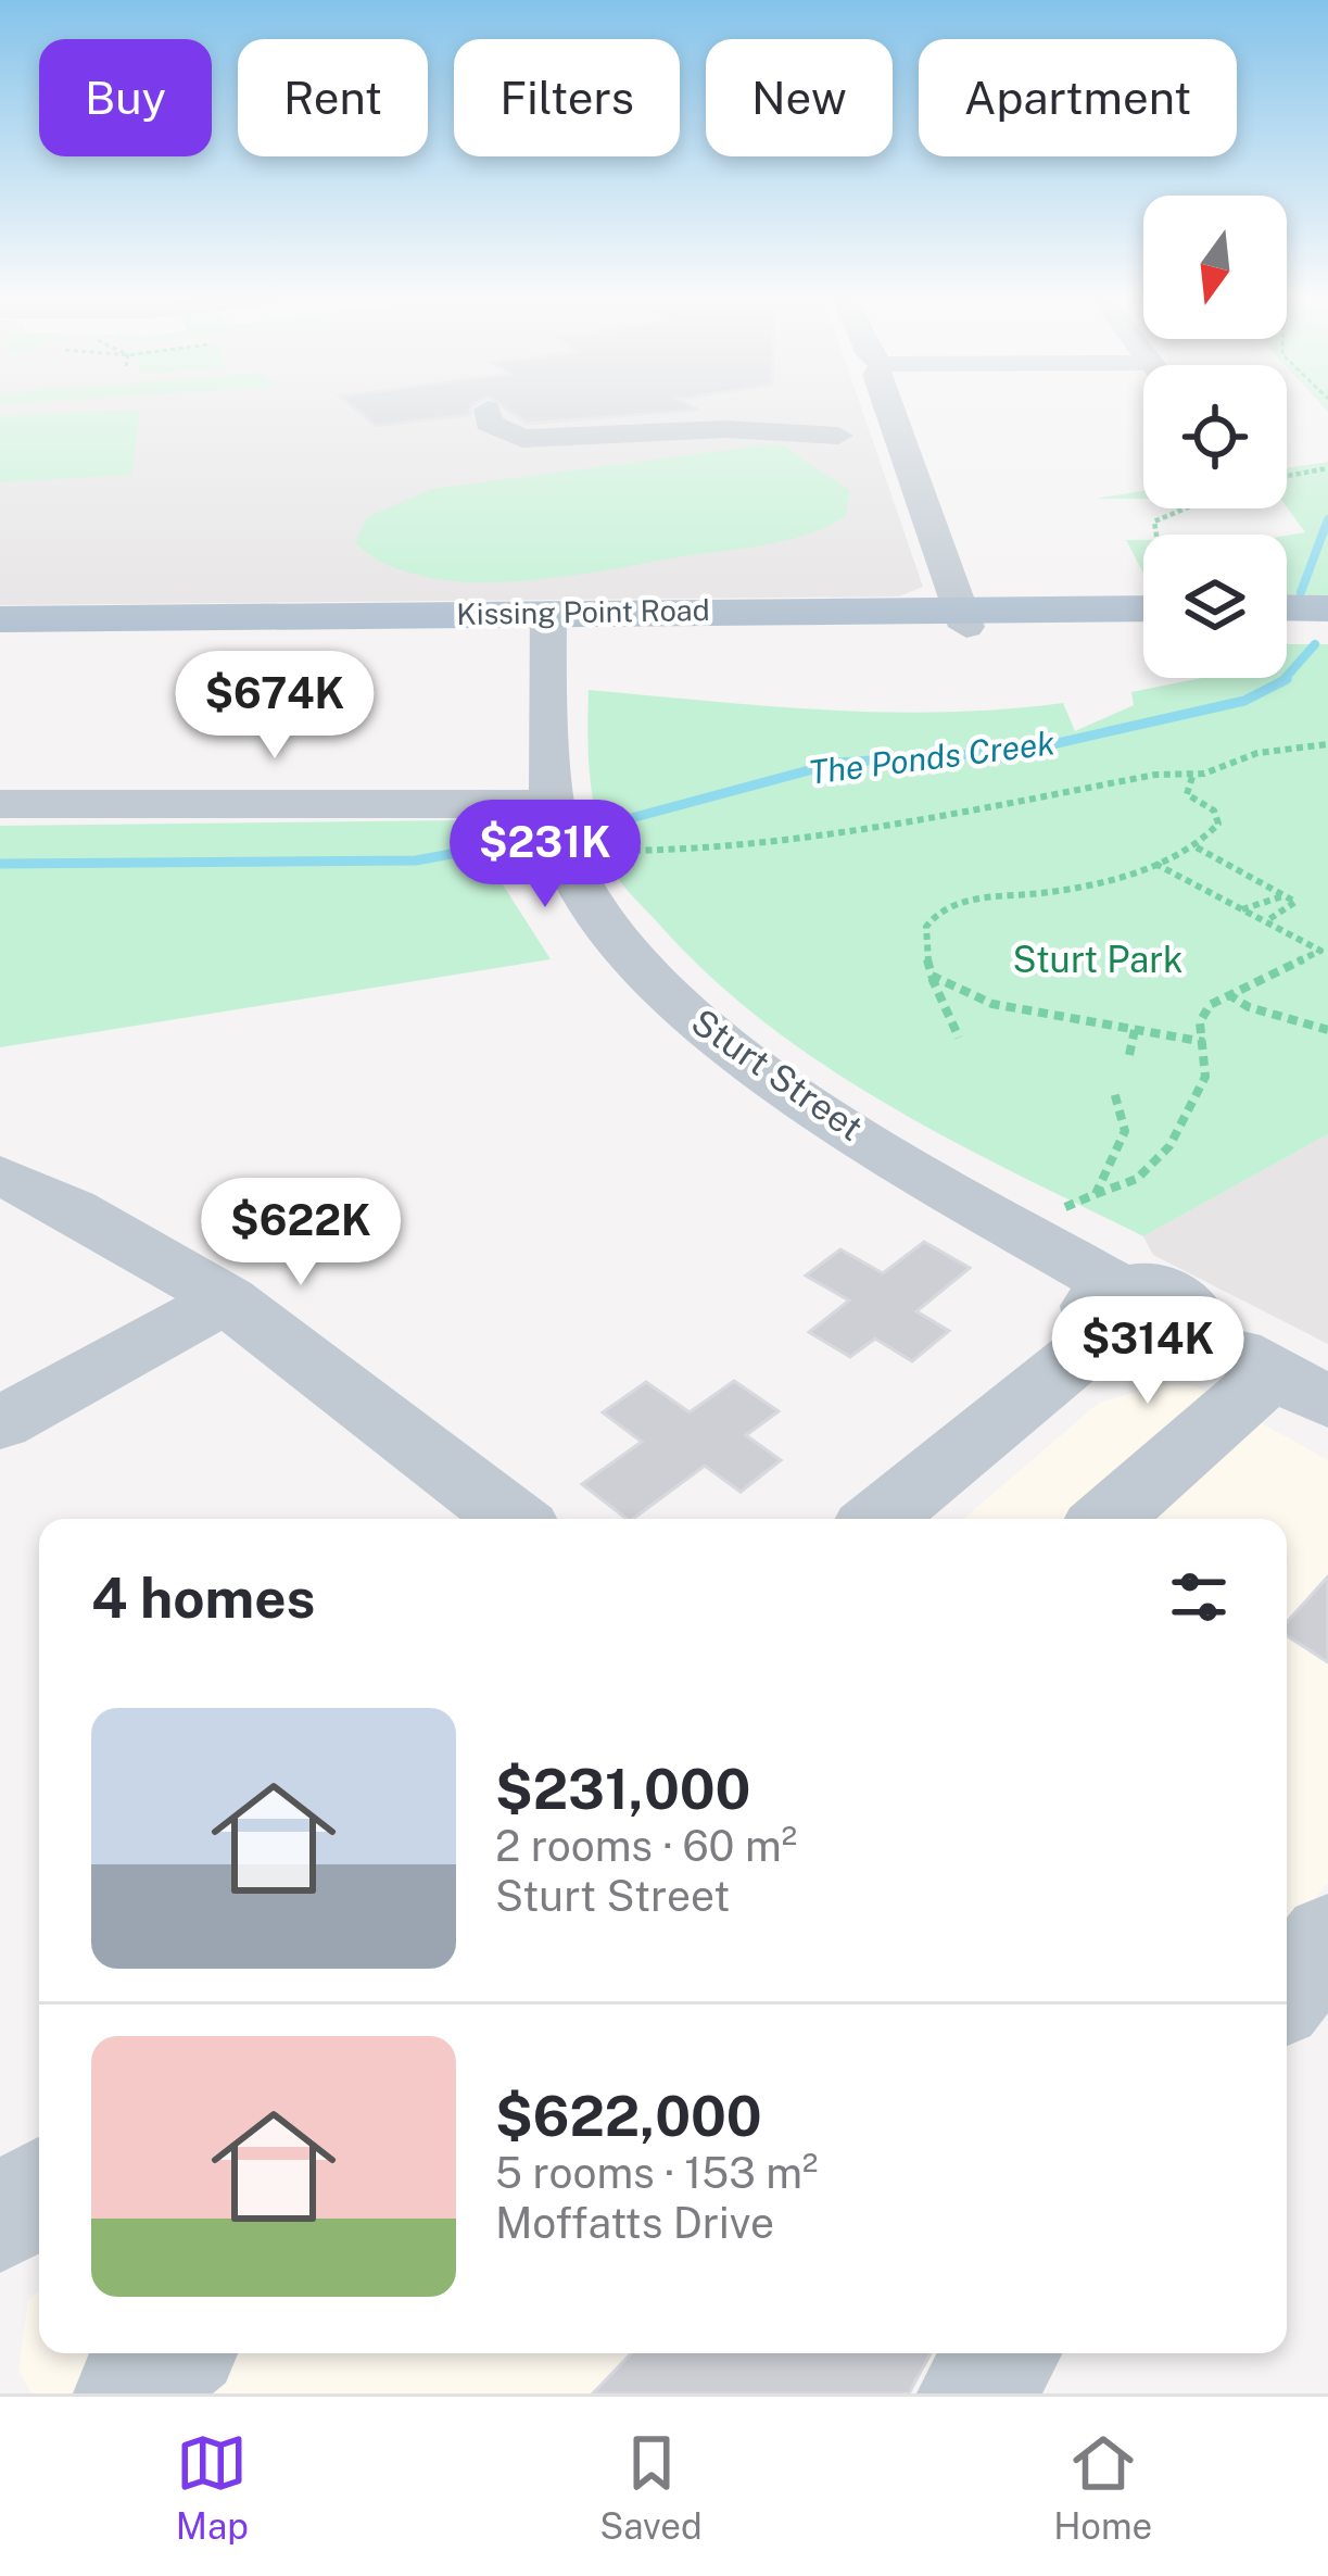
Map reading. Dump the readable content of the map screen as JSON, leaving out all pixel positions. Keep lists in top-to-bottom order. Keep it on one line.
{"streets":{"main road":["Kissing Point Road"],"street":["Sturt Street"]},"crossings":[["Kissing Point Road","Sturt Street"]],"water":["The Ponds Creek"],"parks":["Sturt Park"],"north":"bottom","page":{"chip":["Buy","Rent","Filters","New","Apartment"],"price":["$674K","$231K","$622K","$314K"],"heading":"4 homes","list":[{"name":"$231,000","note":"2 rooms · 60 m² · Sturt Street"},{"name":"$622,000","note":"5 rooms · 153 m² · Moffatts Drive"}],"tabs":["Map","Saved","Home"]}}
